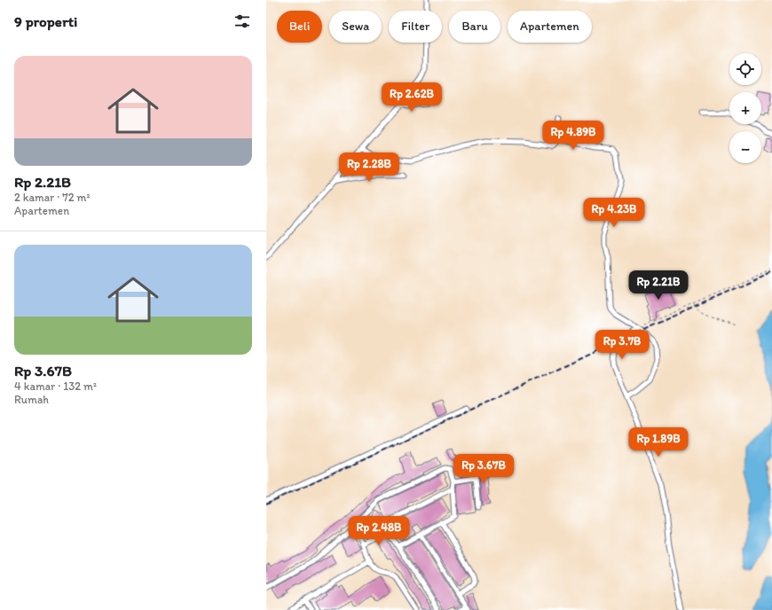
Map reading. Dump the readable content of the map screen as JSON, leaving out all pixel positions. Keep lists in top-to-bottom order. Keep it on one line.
{"page":{"heading":"9 properti","chip":["Beli","Sewa","Filter","Baru","Apartemen"],"list":[{"name":"Rp 2.21B","note":"2 kamar · 72 m² · Apartemen"},{"name":"Rp 3.67B","note":"4 kamar · 132 m² · Rumah"}],"map_buttons":["+","−"],"price":["Rp 2.62B","Rp 4.89B","Rp 2.28B","Rp 4.23B","Rp 2.21B","Rp 3.7B","Rp 1.89B","Rp 3.67B","Rp 2.48B"]}}
